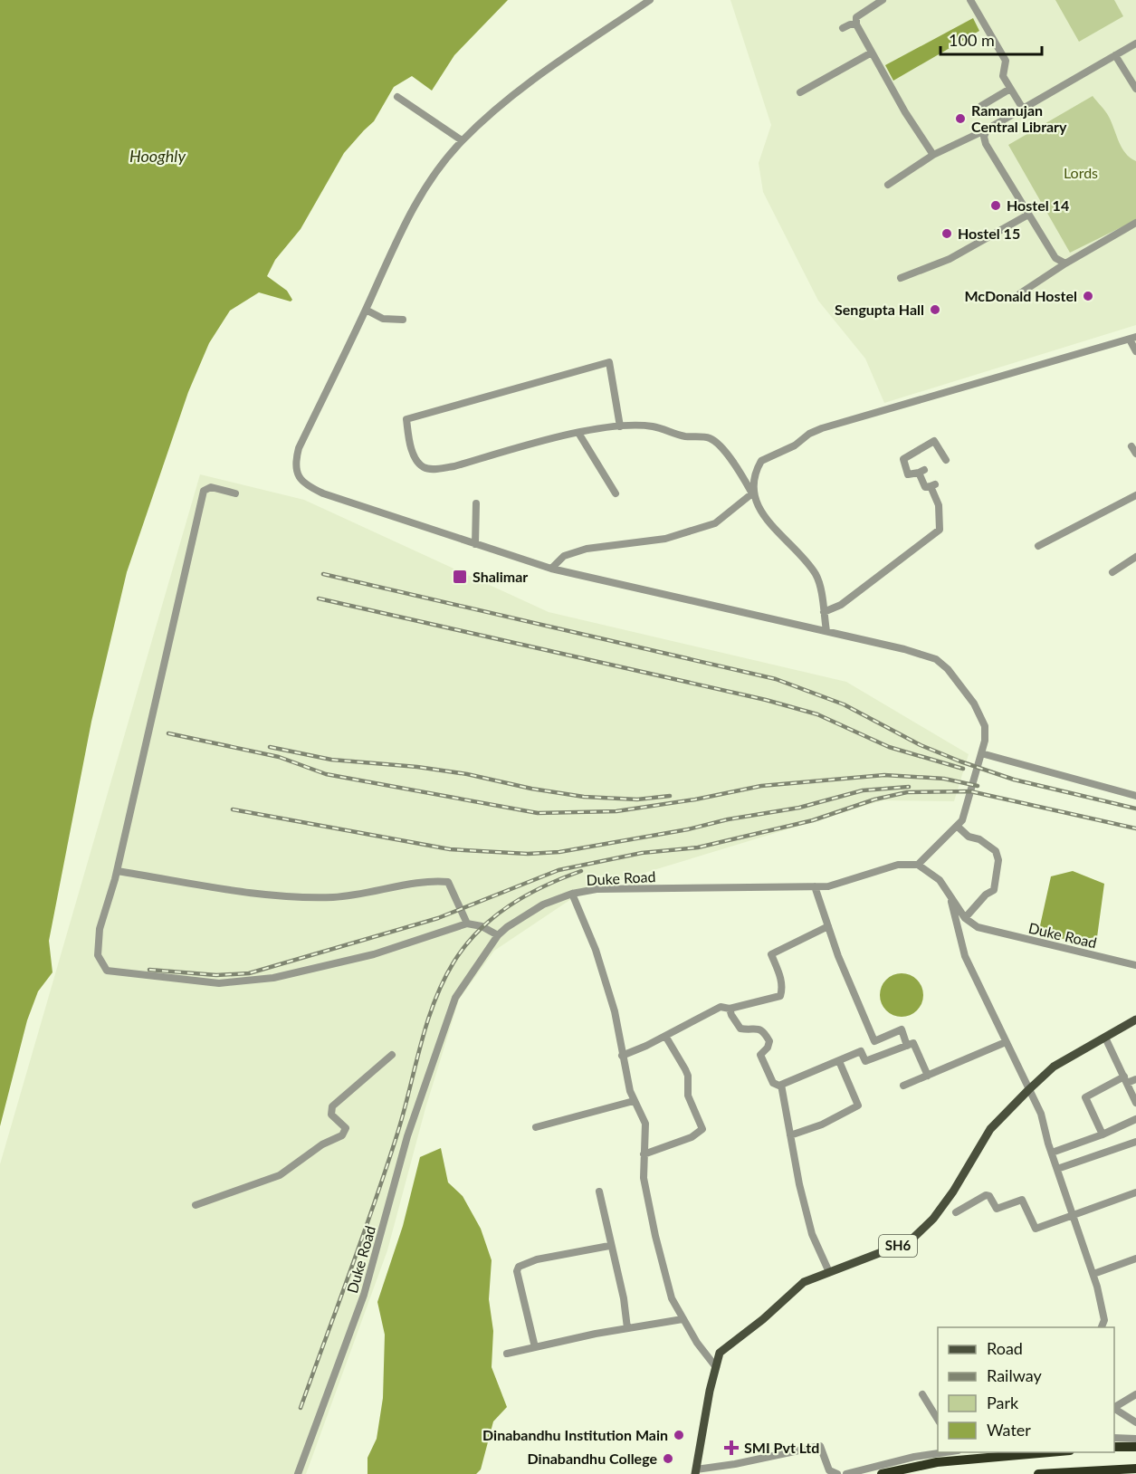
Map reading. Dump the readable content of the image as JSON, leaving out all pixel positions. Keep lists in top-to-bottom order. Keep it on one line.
{"streets":{"main road":["SH6"],"street":["Duke Road"]},"water":["Hooghly"],"parks":["Lords"],"places":{"other":["Ramanujan Central Library","Hostel 14","Hostel 15","McDonald Hostel","Sengupta Hall","Dinabandhu Institution Main","Dinabandhu College"],"transit":["Shalimar"],"health":["SMI Pvt Ltd"]},"legend":["Road","Railway","Park","Water"],"scale_bar":"100 m"}
